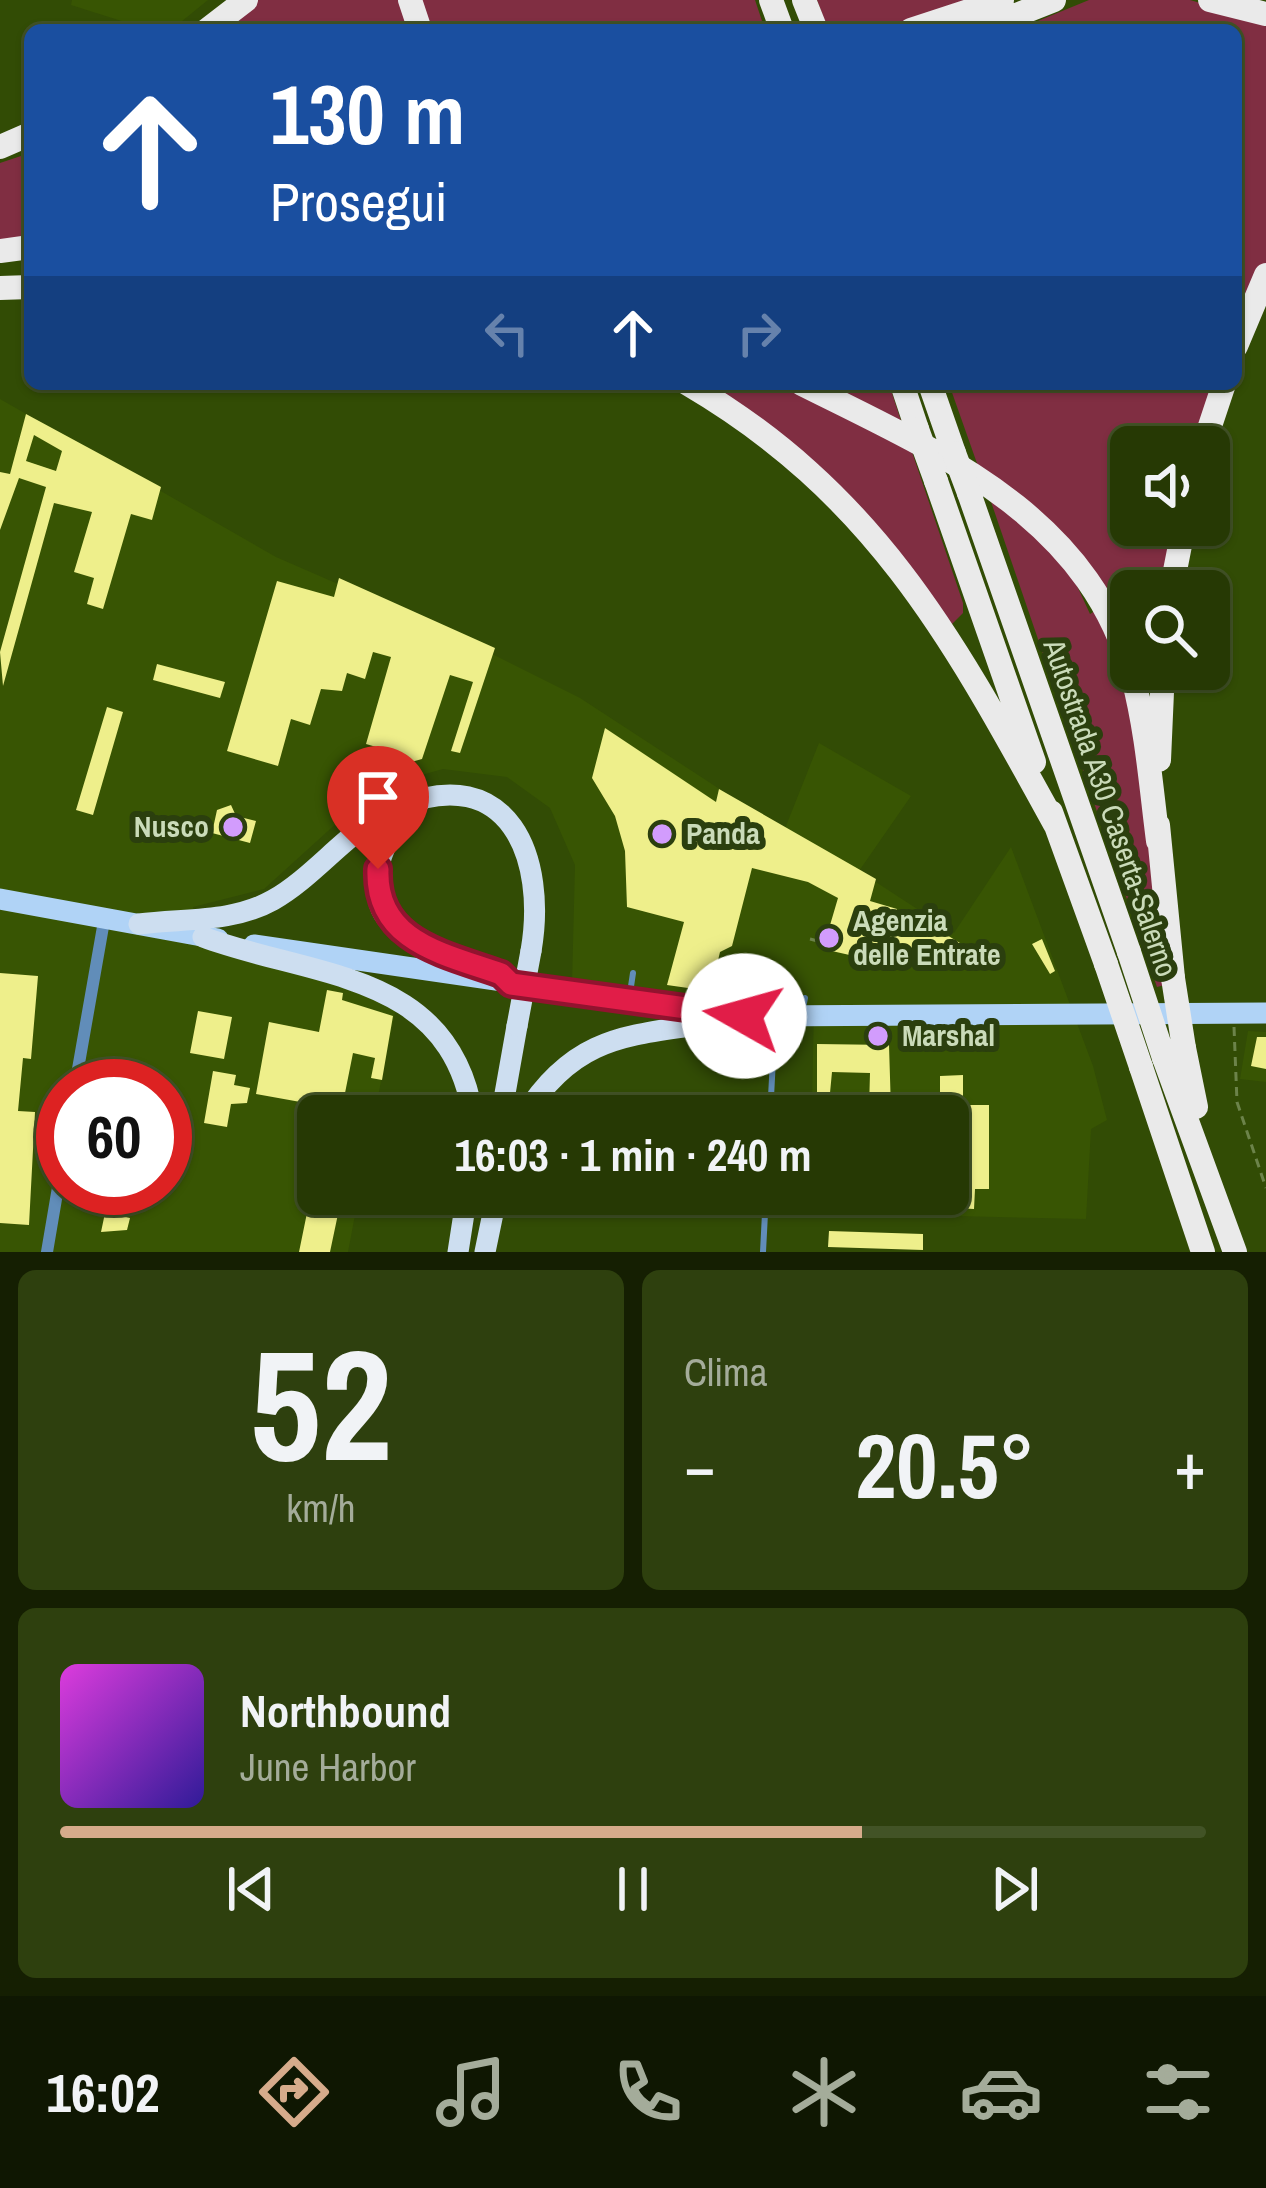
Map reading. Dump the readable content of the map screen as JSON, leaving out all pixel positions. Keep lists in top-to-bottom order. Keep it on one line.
{"streets":{"highway":["Autostrada A30 Caserta-Salerno"]},"places":["Nusco","Panda","Agenzia delle Entrate","Marshal"],"page":{"turn":["130 m","Prosegui"],"limit":"60","trip":"16:03 · 1 min · 240 m","tile":[["52","km/h"],"Clima"],"heat":["−","20.5°","+"],"song":["Northbound","June Harbor"],"tabs":"16:02"}}
